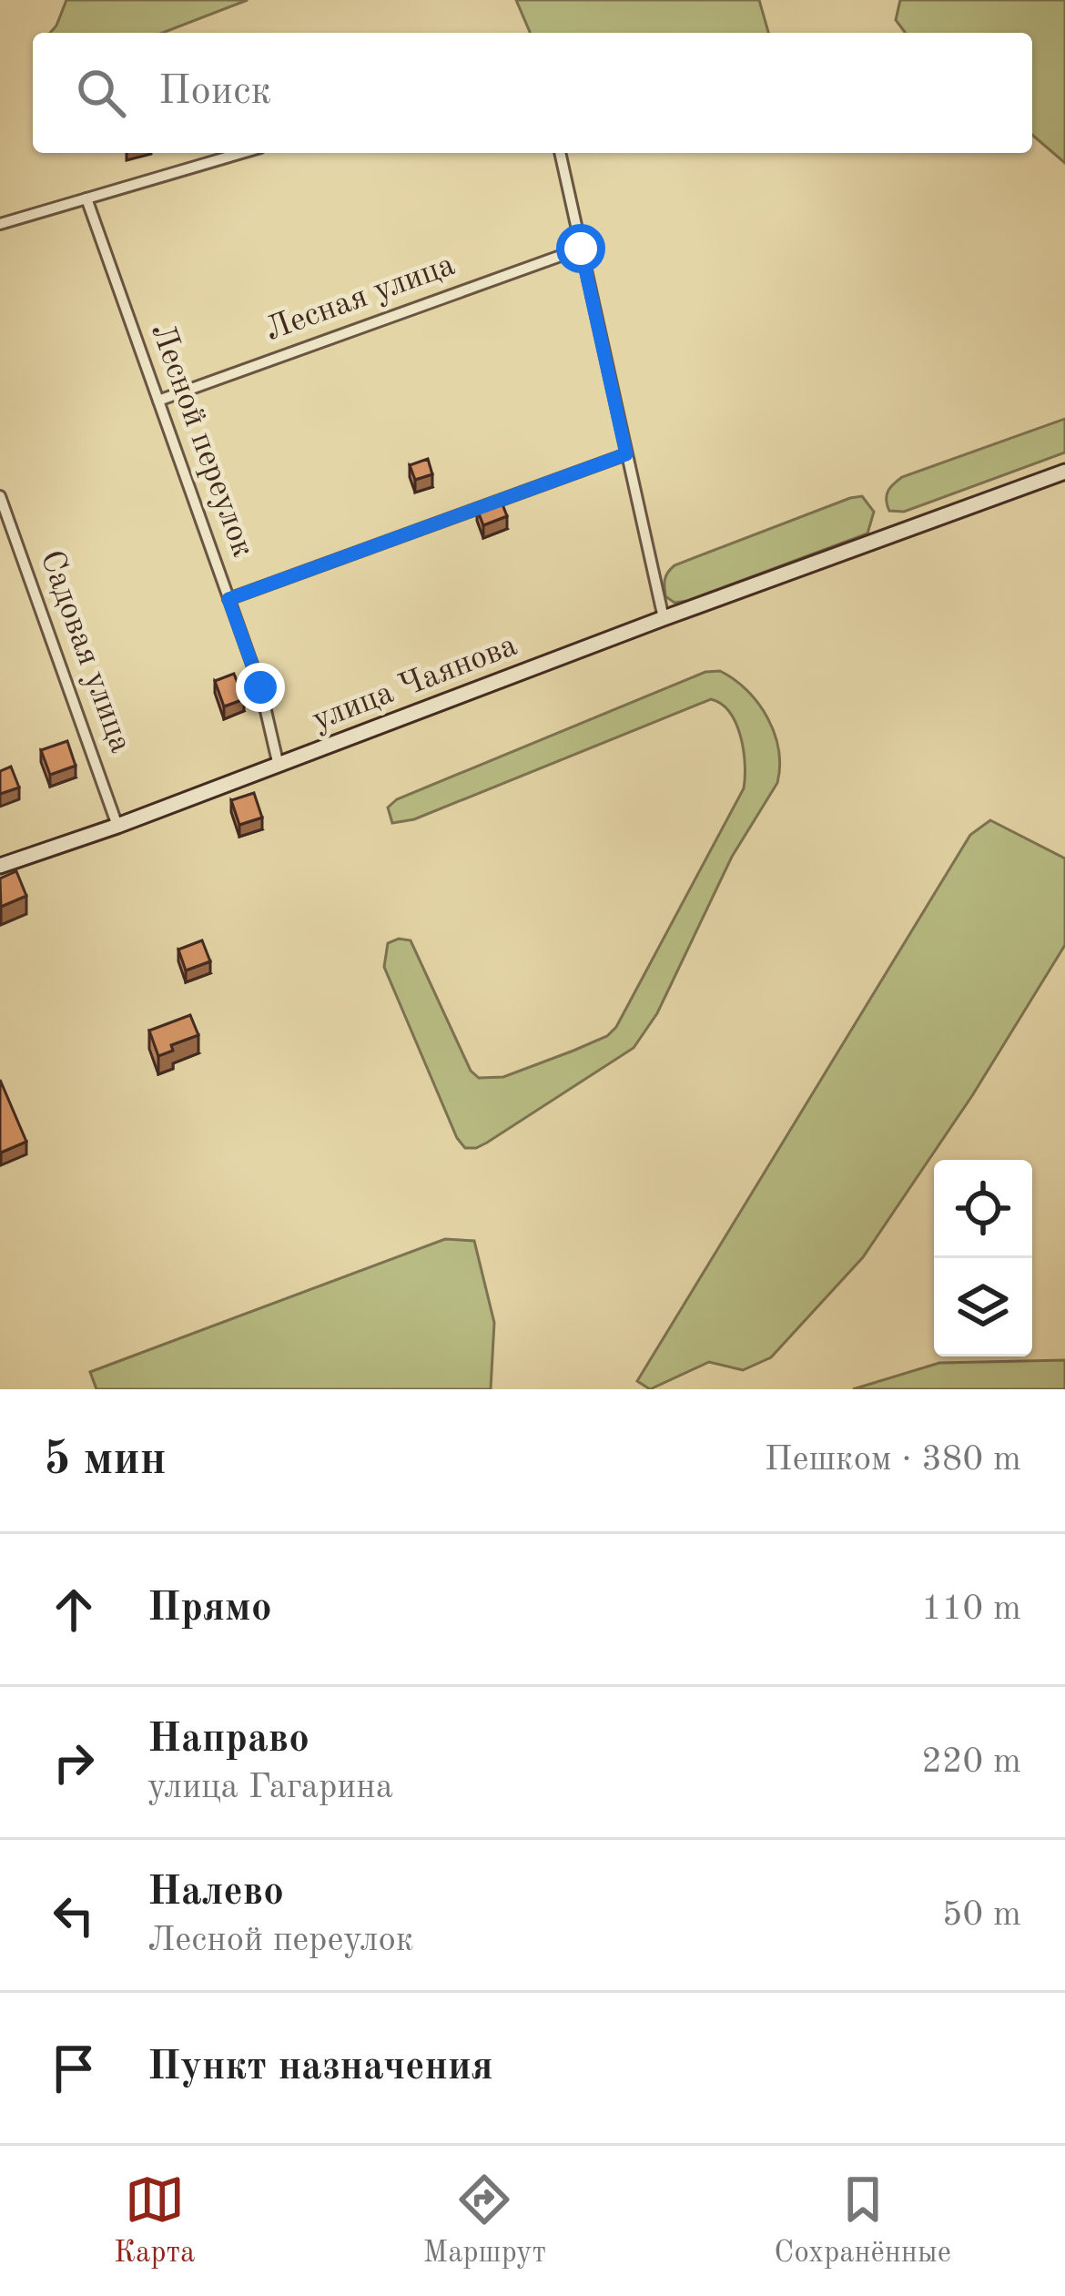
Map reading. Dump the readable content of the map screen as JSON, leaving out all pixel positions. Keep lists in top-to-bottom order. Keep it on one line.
{"streets":{"street":["Лесная улица","Лесной переулок","Садовая улица","улица Чаянова"]},"crossings":[["Лесная улица","Лесной переулок"],["Лесной переулок","улица Чаянова"],["Садовая улица","улица Чаянова"]],"page":{"search":"Поиск","heading":["5 мин","Пешком · 380 m"],"list":[["Прямо","110 m"],["Направо","улица Гагарина","220 m"],["Налево","Лесной переулок","50 m"],"Пункт назначения"],"nav":["Карта","Маршрут","Сохранённые"]}}
